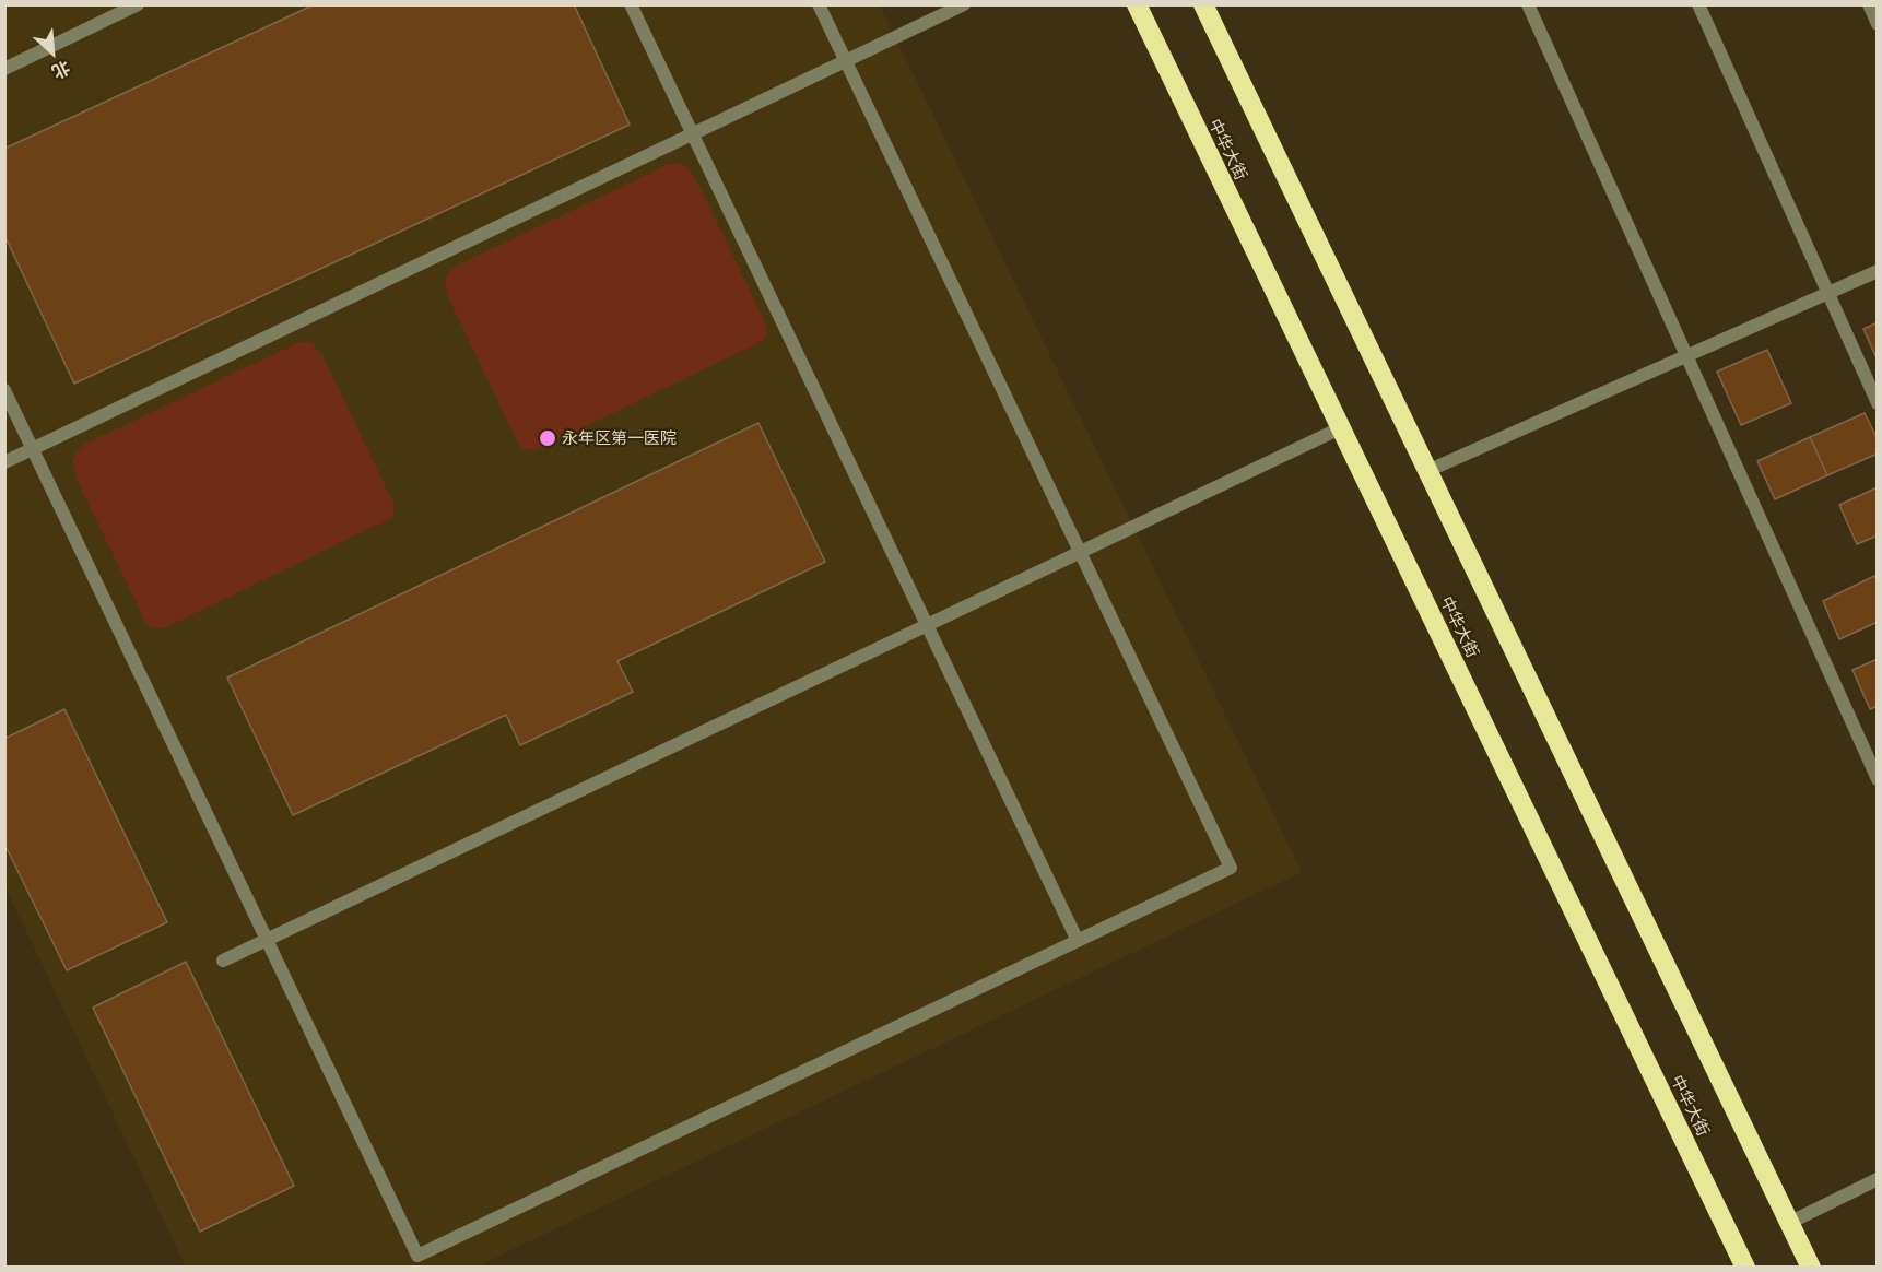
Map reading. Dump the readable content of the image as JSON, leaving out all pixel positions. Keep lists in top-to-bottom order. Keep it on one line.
{"streets":{"highway":["中华大街"]},"places":["永年区第一医院"],"north":"bottom right"}
